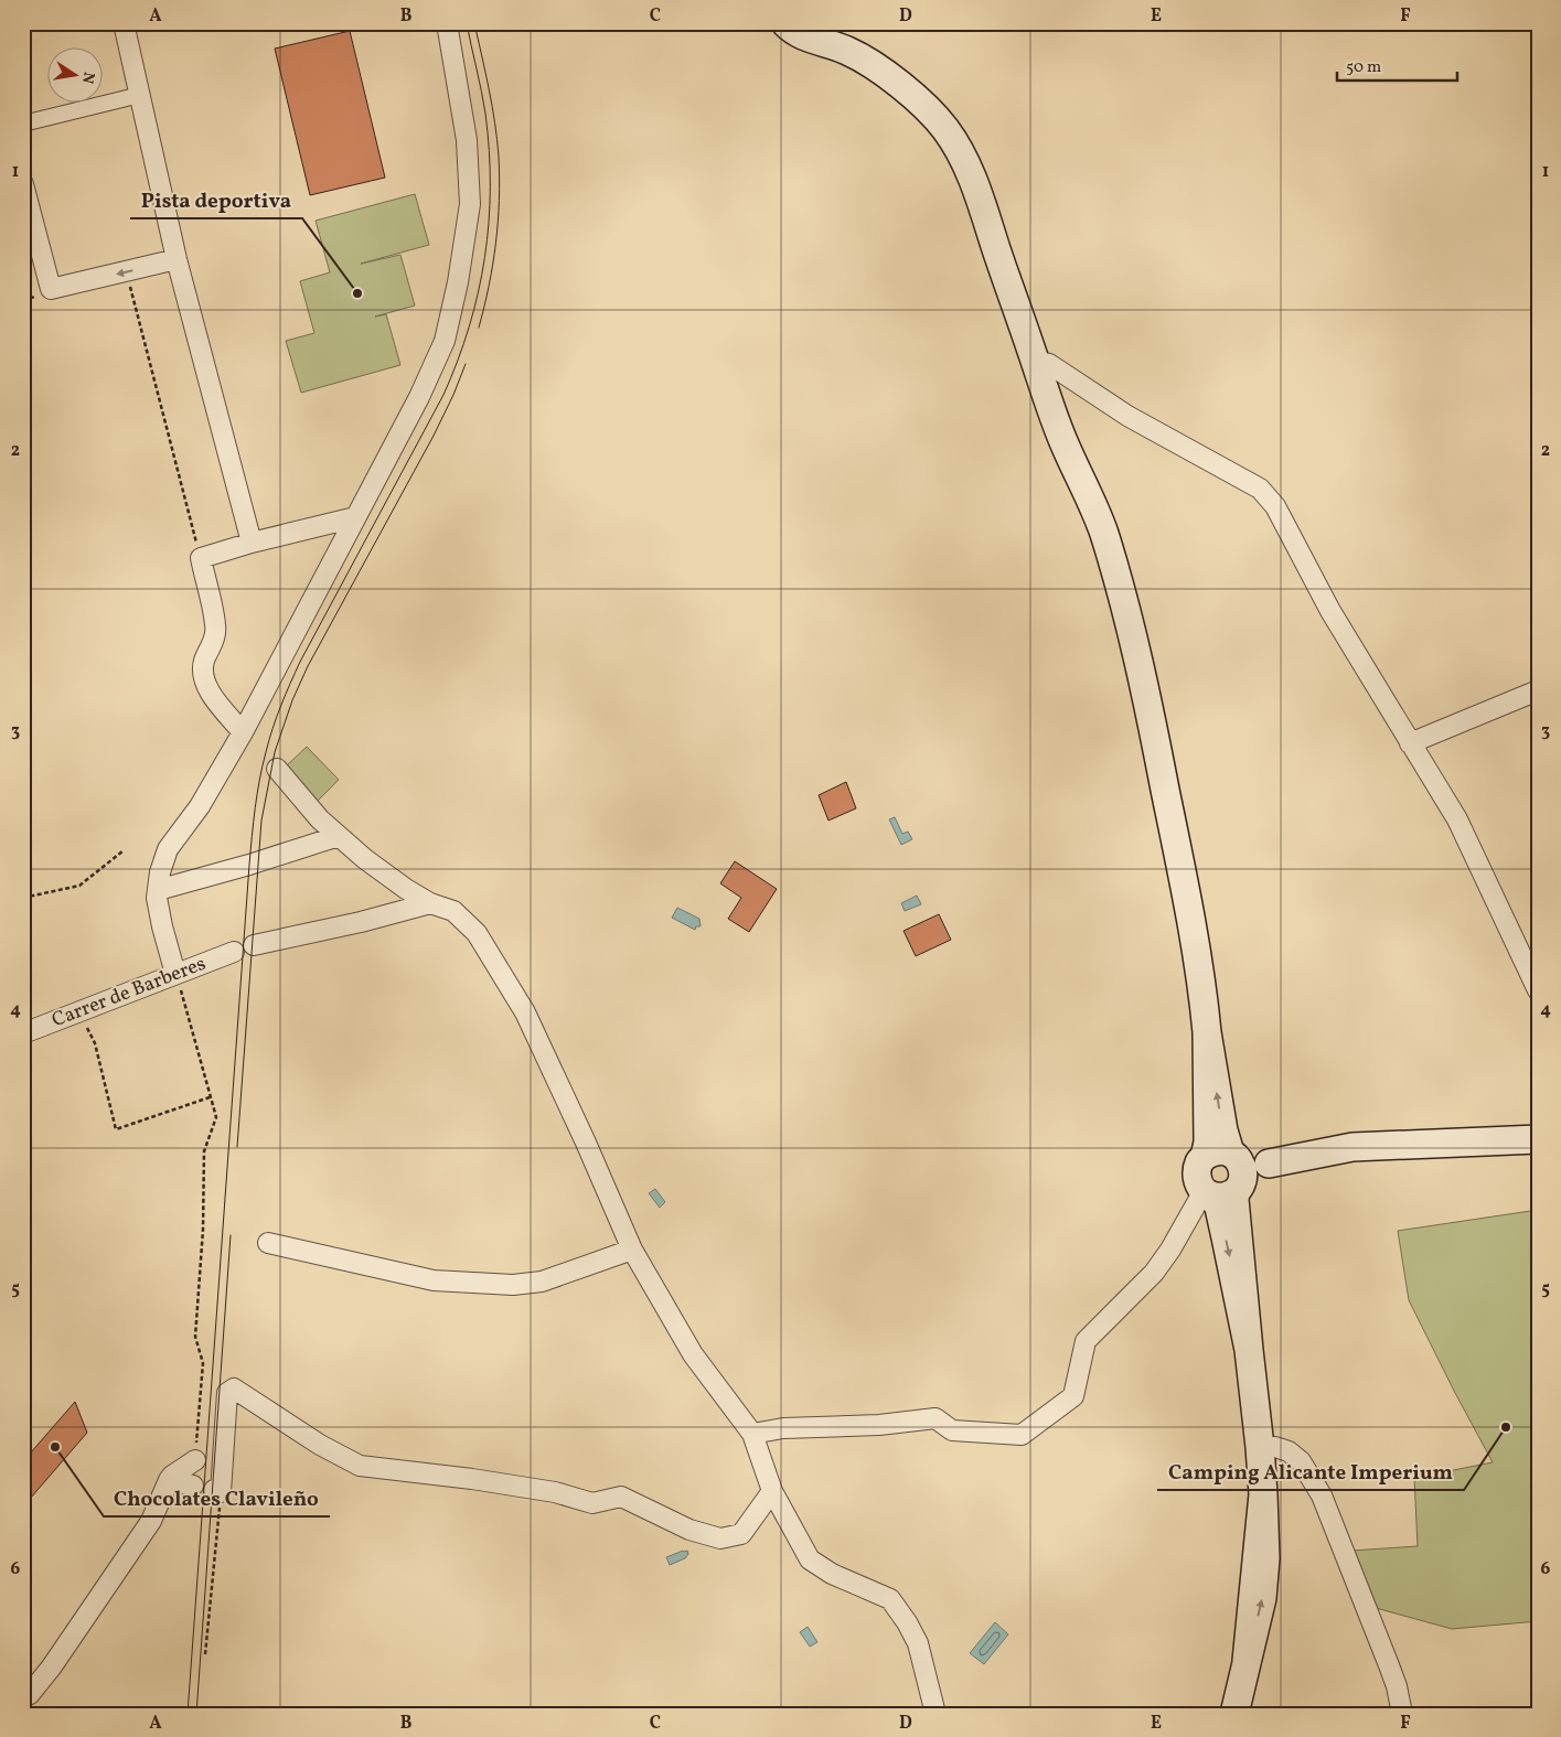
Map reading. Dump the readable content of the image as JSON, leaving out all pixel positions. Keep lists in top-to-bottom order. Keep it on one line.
{"streets":{"street":["Carrer de Barberes"]},"places":["Pista deportiva","Camping Alicante Imperium","Chocolates Clavileño"],"scale_bar":"50 m","north":"right","grid":{"columns":["A","B","C","D","E","F"],"rows":["1","2","3","4","5","6"]}}
